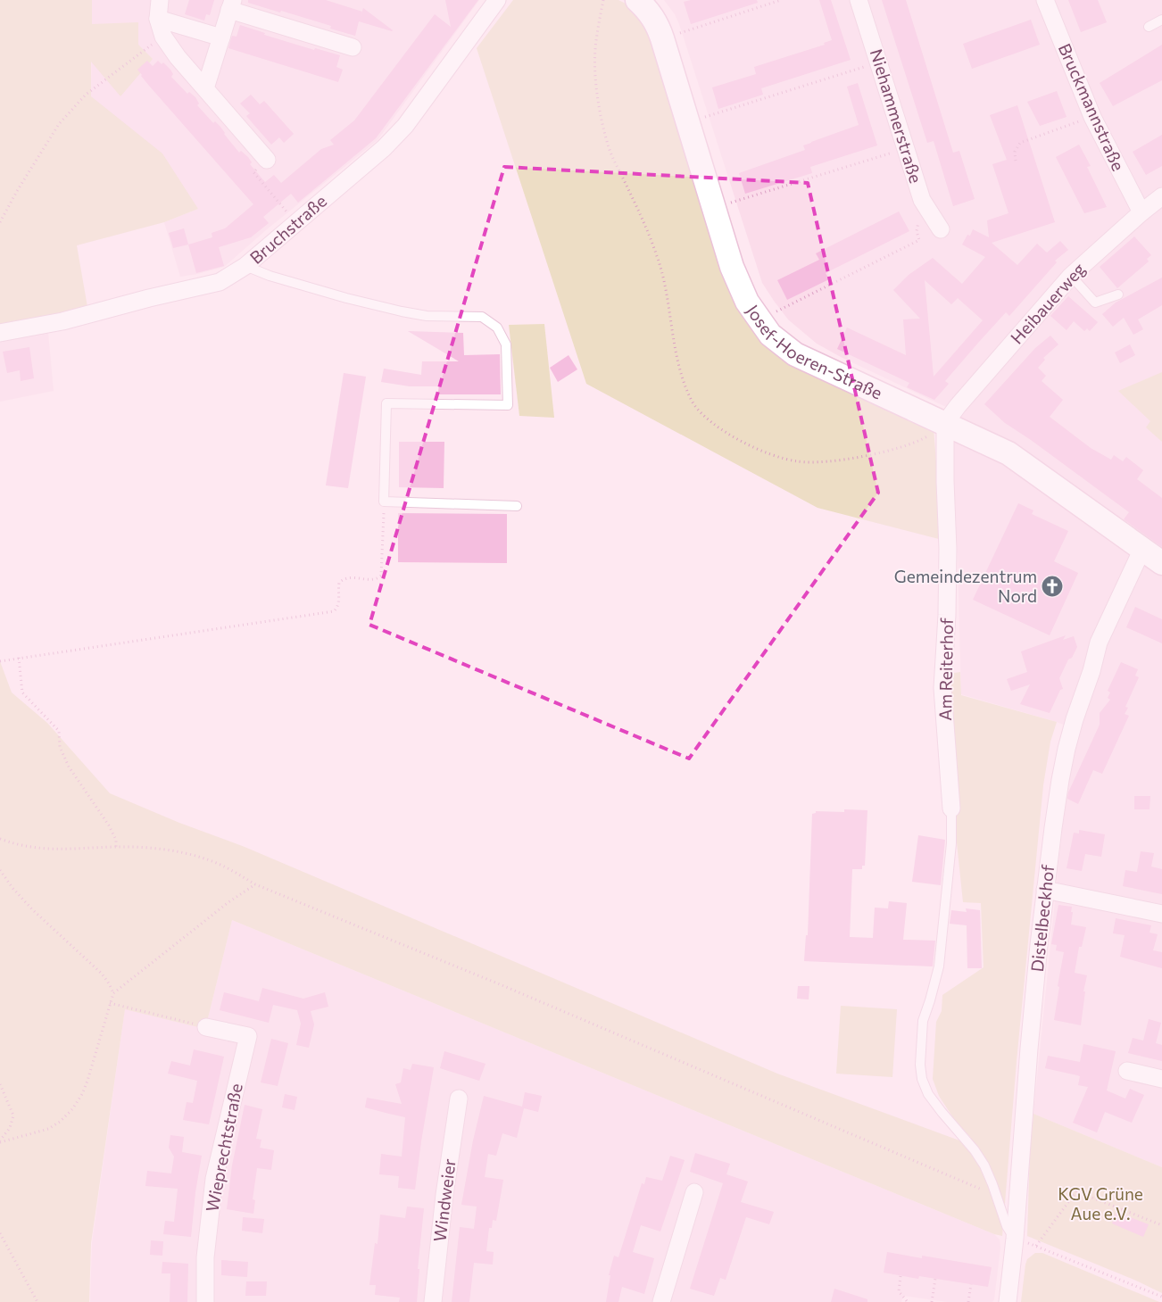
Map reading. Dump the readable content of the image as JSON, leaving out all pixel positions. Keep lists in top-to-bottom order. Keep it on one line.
{"streets":{"street":["Bruckmannstraße","Niehammerstraße","Bruchstraße","Heibauerweg","Josef-Hoeren-Straße","Am Reiterhof","Distelbeckhof","Wieprechtstraße","Windweier"]},"crossings":[["Bruckmannstraße","Heibauerweg"],["Heibauerweg","Josef-Hoeren-Straße"],["Heibauerweg","Am Reiterhof"],["Josef-Hoeren-Straße","Am Reiterhof"],["Josef-Hoeren-Straße","Distelbeckhof"]],"parks":["KGV Grüne Aue e.V."],"places":{"church":["Gemeindezentrum Nord"]}}
